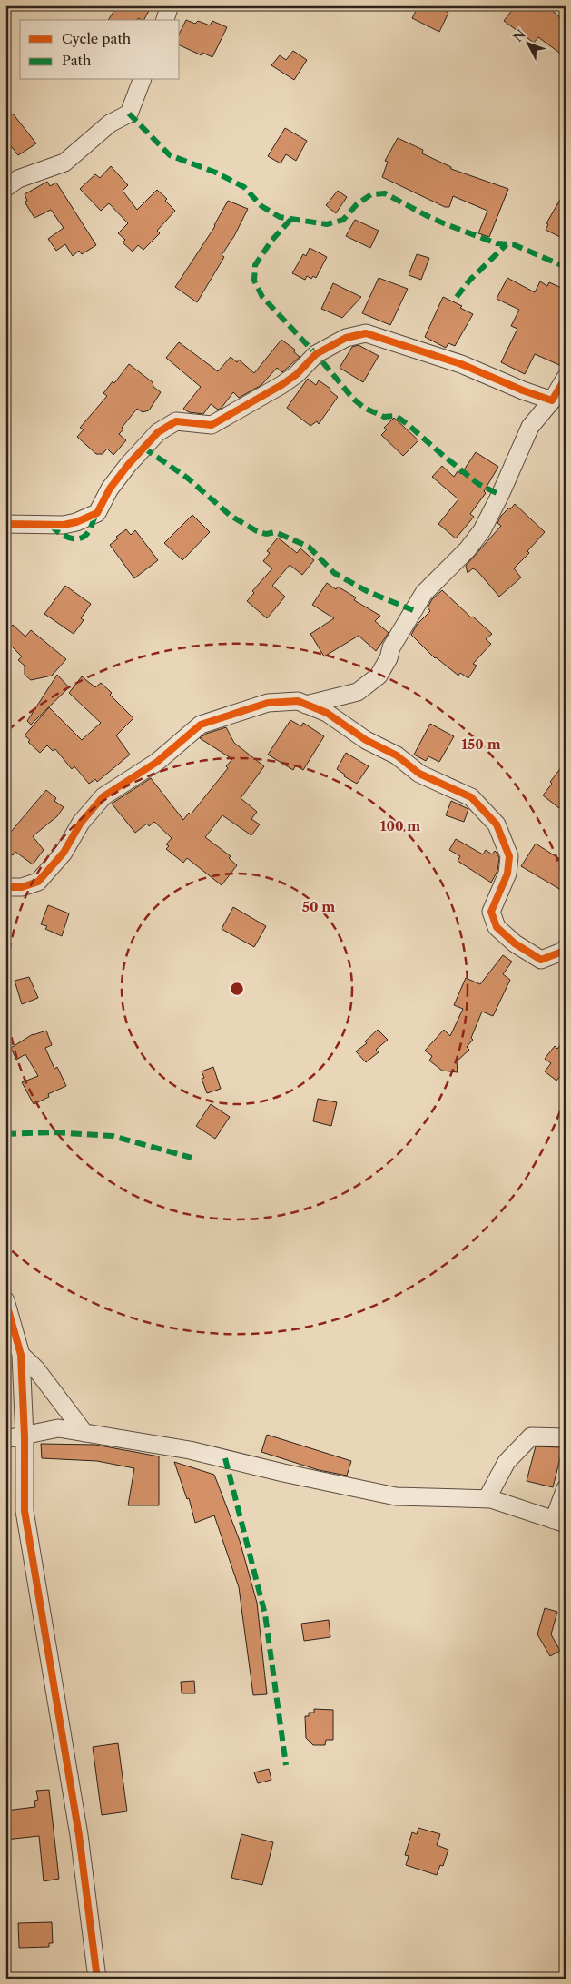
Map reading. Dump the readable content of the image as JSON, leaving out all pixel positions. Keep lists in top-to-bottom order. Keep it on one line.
{"legend":["Cycle path","Path"],"north":"top left","rings":["150 m","100 m","50 m"]}
